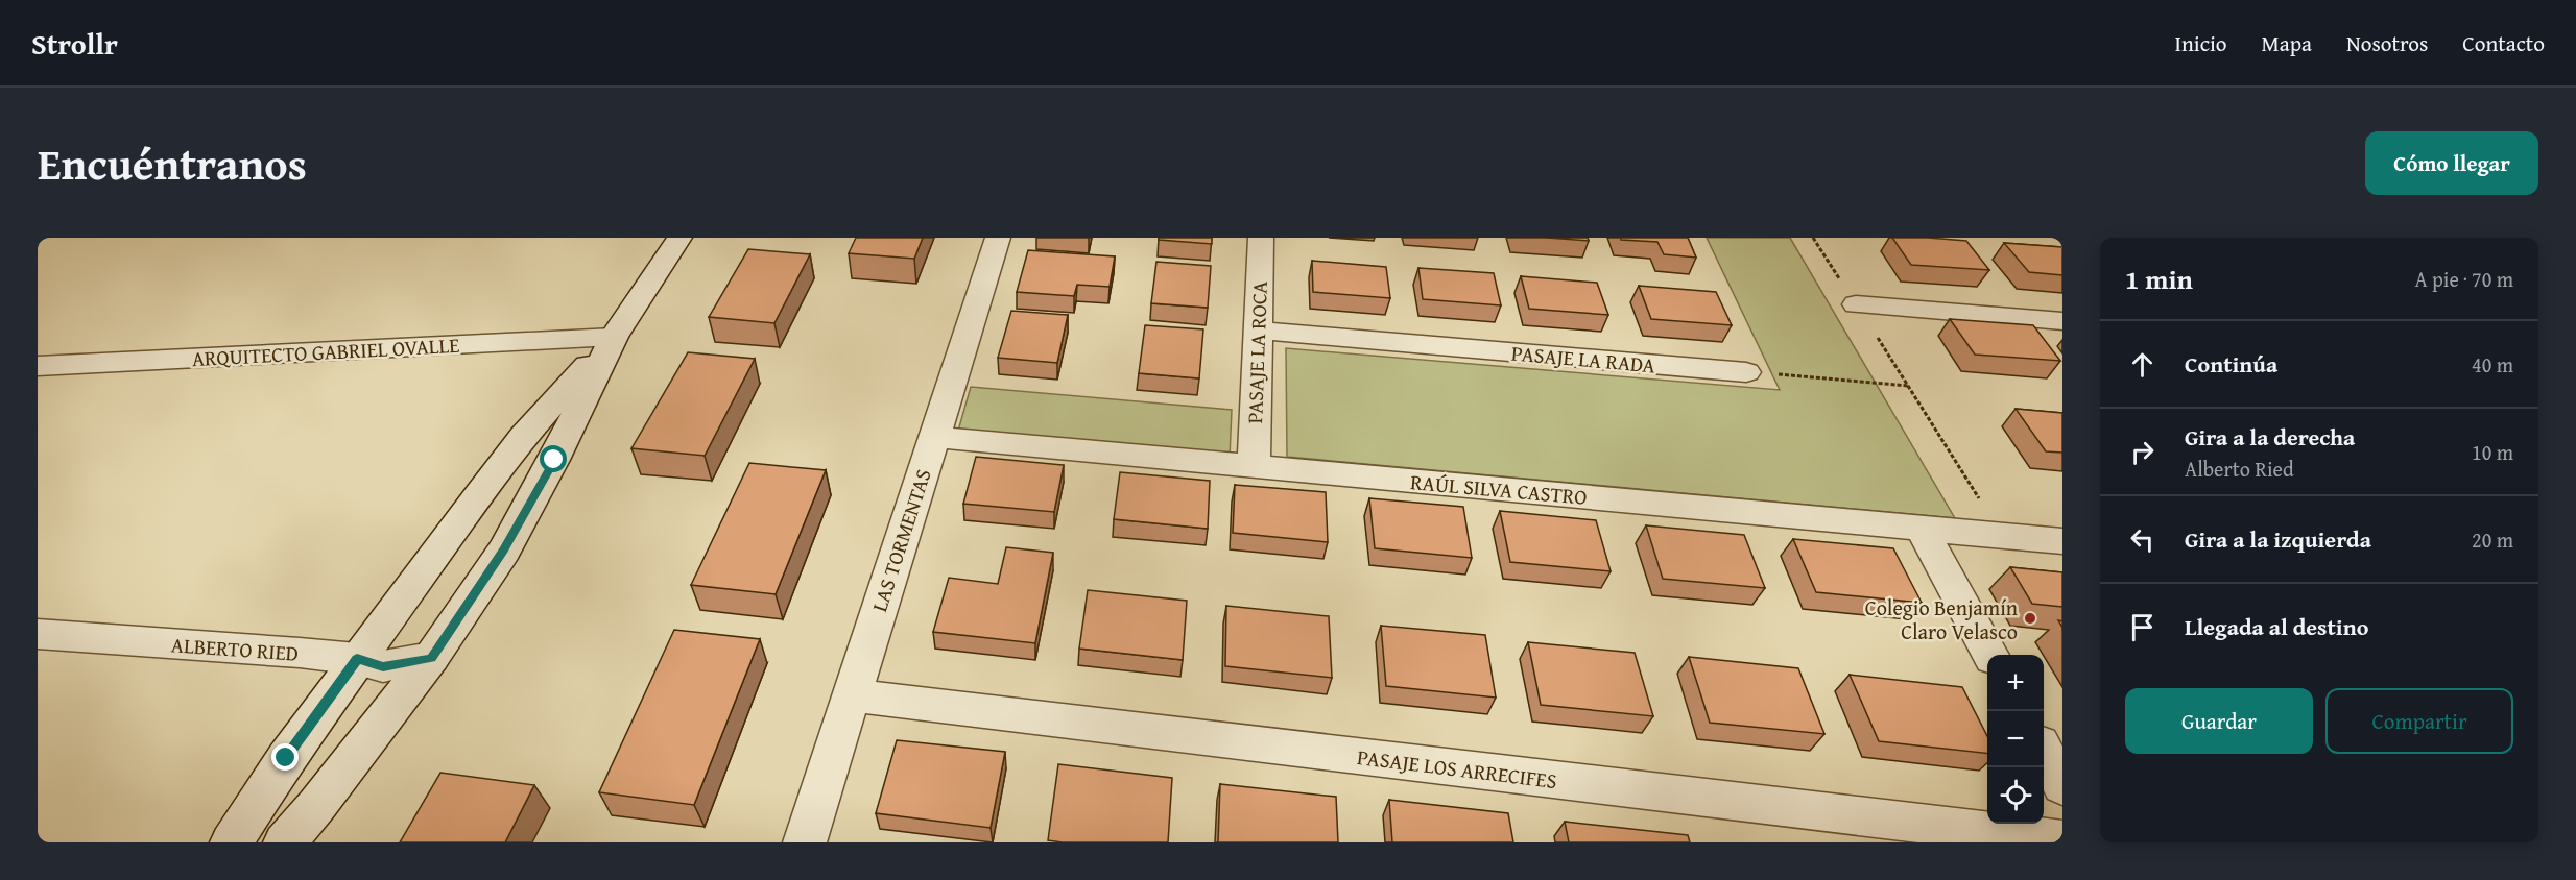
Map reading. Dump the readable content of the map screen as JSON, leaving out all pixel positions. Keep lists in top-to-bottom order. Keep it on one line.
{"streets":{"street":["ARQUITECTO GABRIEL OVALLE","PASAJE LA ROCA","PASAJE LA RADA","RAÚL SILVA CASTRO","LAS TORMENTAS","ALBERTO RIED","PASAJE LOS ARRECIFES"]},"crossings":[["PASAJE LA ROCA","PASAJE LA RADA"],["PASAJE LA ROCA","RAÚL SILVA CASTRO"],["RAÚL SILVA CASTRO","LAS TORMENTAS"],["LAS TORMENTAS","PASAJE LOS ARRECIFES"]],"places":["Colegio Benjamín Claro Velasco"],"page":{"header":"Strollr","nav":["Inicio","Mapa","Nosotros","Contacto"],"title":"Encuéntranos","buttons":["Cómo llegar",["Guardar","Compartir"]],"heading":["1 min","A pie · 70 m"],"list":[["Continúa","40 m"],["Gira a la derecha","Alberto Ried","10 m"],["Gira a la izquierda","20 m"],"Llegada al destino"],"map_buttons":["+","−"]}}
